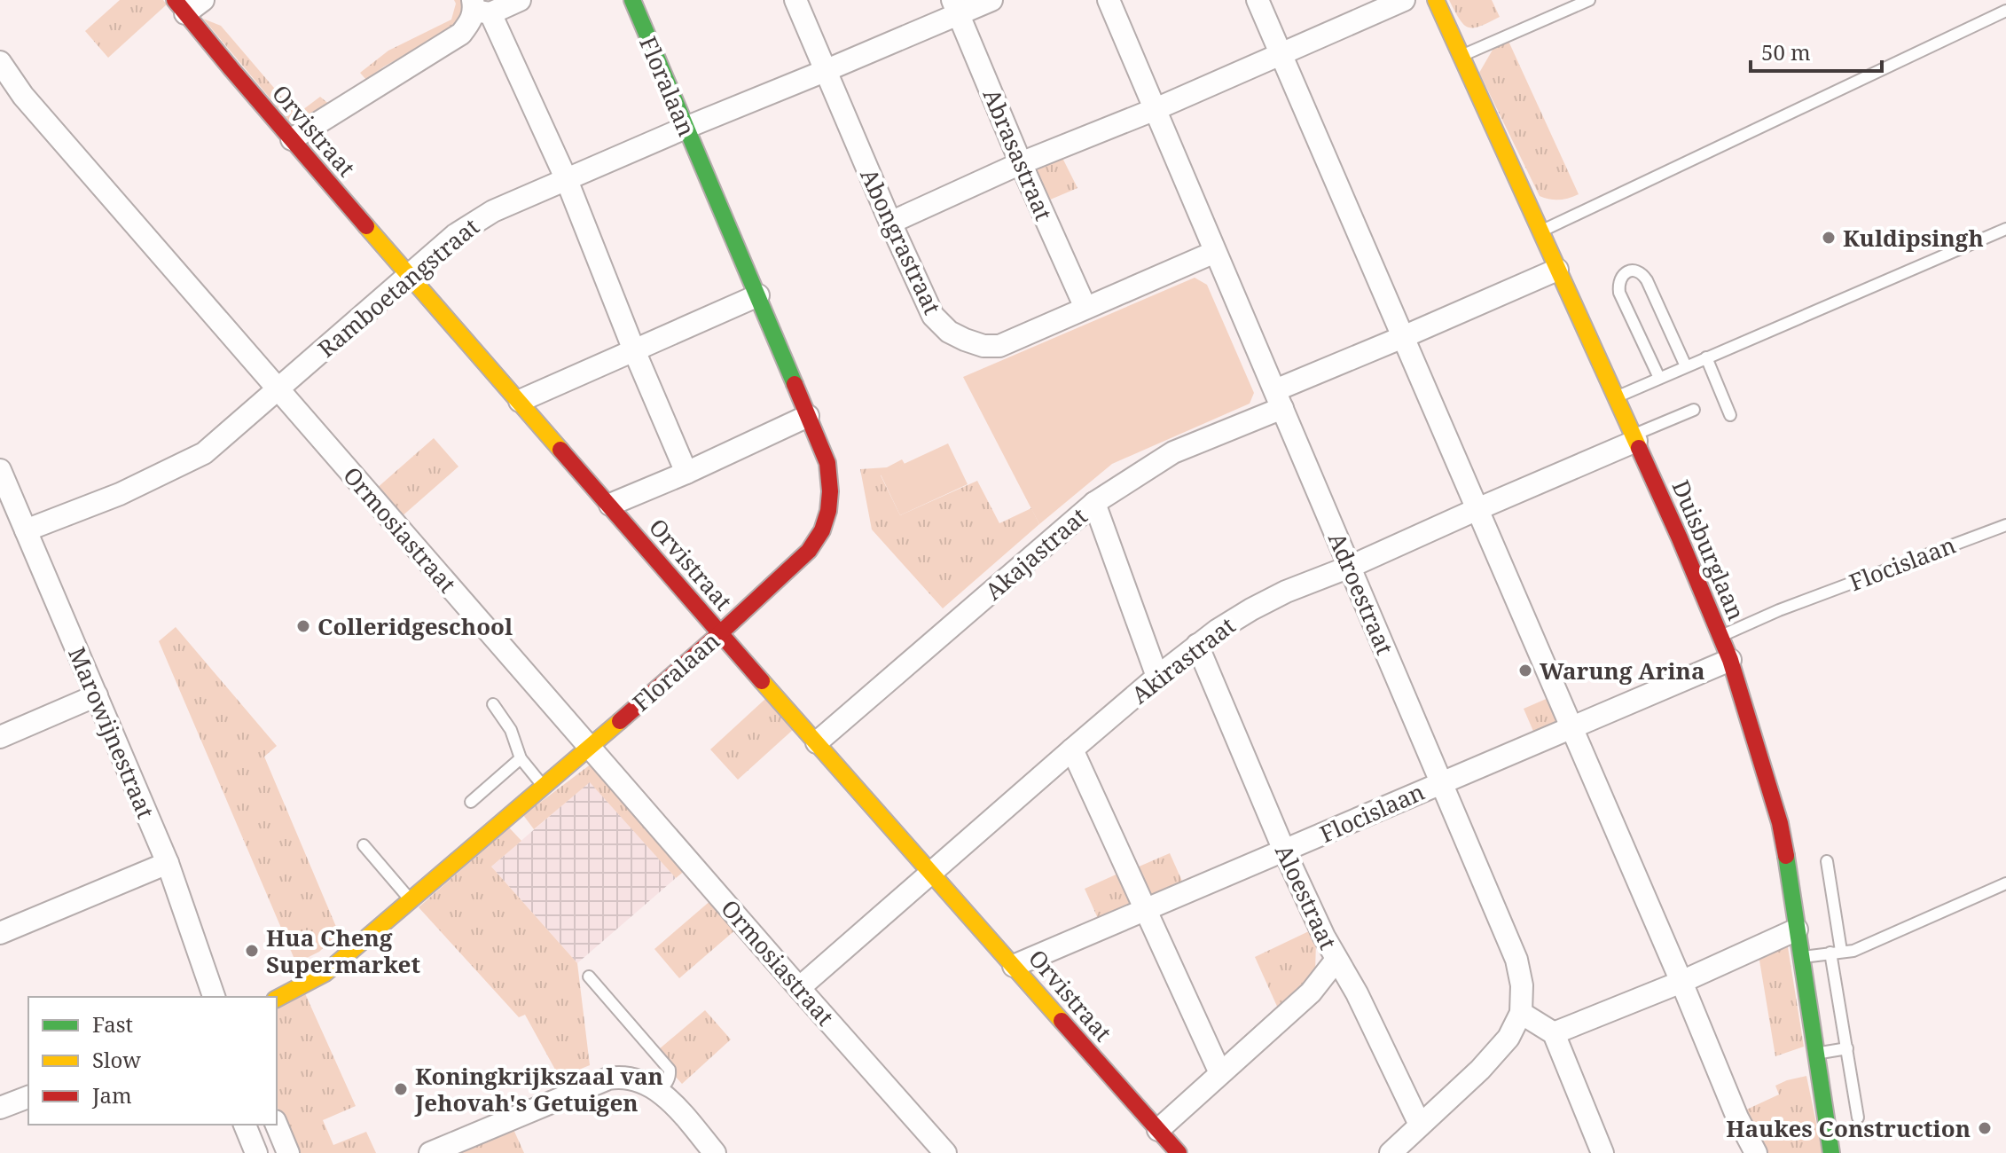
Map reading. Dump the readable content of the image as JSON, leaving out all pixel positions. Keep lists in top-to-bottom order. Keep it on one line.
{"streets":{"street":["Floralaan","Orvistraat","Abrasastraat","Abongrastraat","Ramboetangstraat","Ormosiastraat","Duisburglaan","Akajastraat","Flocislaan","Adroestraat","Akirastraat","Marowijnestraat","Aloestraat"]},"crossings":[["Floralaan","Orvistraat"],["Floralaan","Ramboetangstraat"],["Floralaan","Ormosiastraat"],["Orvistraat","Ramboetangstraat"],["Orvistraat","Akajastraat"],["Orvistraat","Flocislaan"],["Orvistraat","Akirastraat"],["Orvistraat","Aloestraat"],["Abrasastraat","Abongrastraat"],["Abrasastraat","Ramboetangstraat"],["Abongrastraat","Ramboetangstraat"],["Abongrastraat","Adroestraat"],["Ramboetangstraat","Ormosiastraat"],["Ramboetangstraat","Marowijnestraat"],["Ormosiastraat","Akirastraat"],["Duisburglaan","Akajastraat"],["Duisburglaan","Flocislaan"],["Duisburglaan","Akirastraat"],["Akajastraat","Adroestraat"],["Flocislaan","Adroestraat"],["Flocislaan","Aloestraat"],["Adroestraat","Akirastraat"],["Akirastraat","Aloestraat"]],"places":["Kuldipsingh","Colleridgeschool","Warung Arina","Hua Cheng Supermarket","Koningkrijkszaal van Jehovah's Getuigen","Haukes Construction"],"legend":["Fast","Slow","Jam"],"scale_bar":"50 m"}
